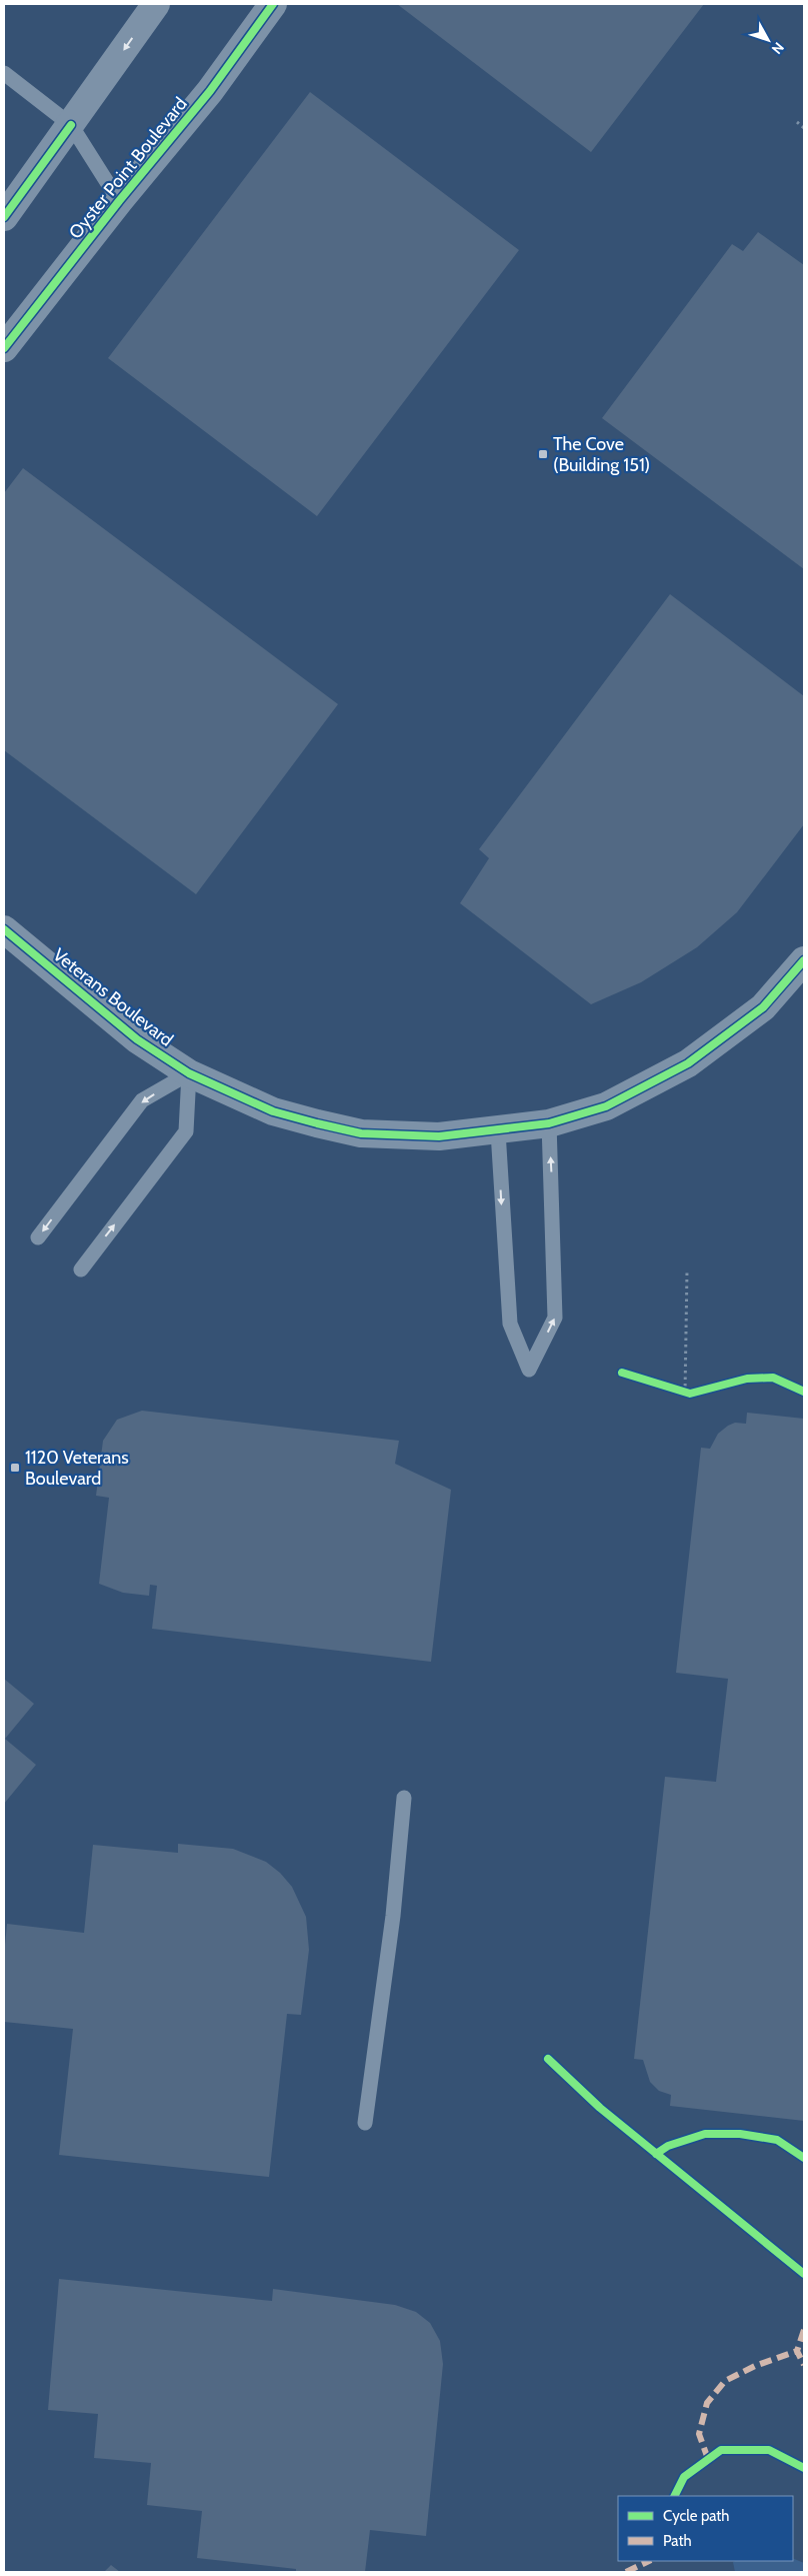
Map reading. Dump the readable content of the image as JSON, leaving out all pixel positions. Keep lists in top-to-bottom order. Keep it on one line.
{"streets":{"street":["Oyster Point Boulevard","Veterans Boulevard"]},"places":{"transit":["The Cove (Building 151)","1120 Veterans Boulevard"]},"legend":["Cycle path","Path"],"north":"bottom right"}
